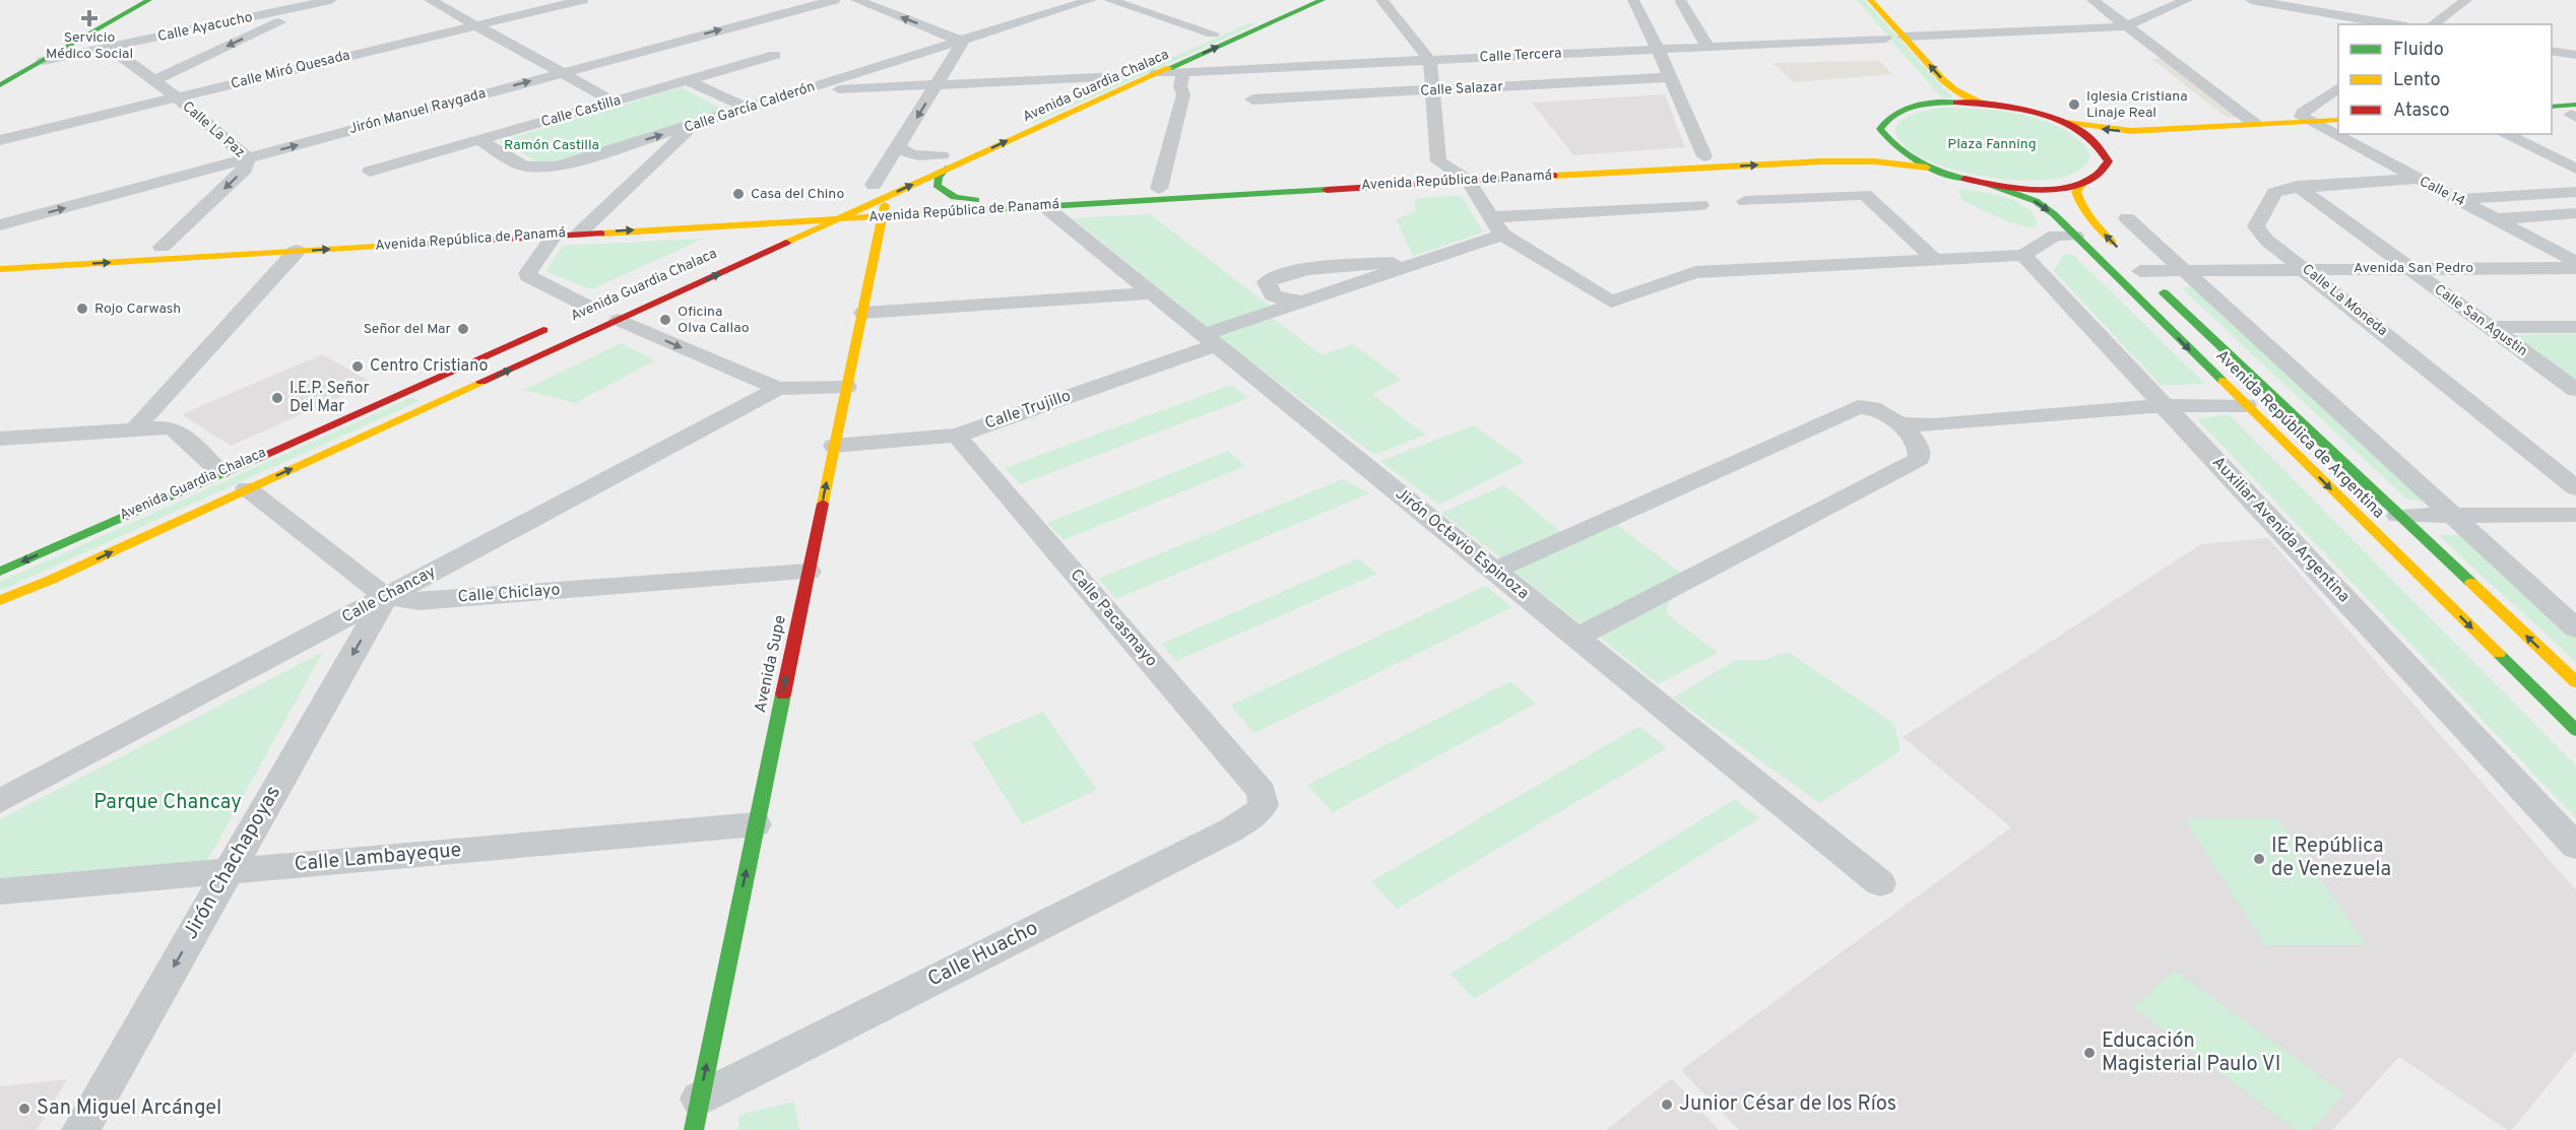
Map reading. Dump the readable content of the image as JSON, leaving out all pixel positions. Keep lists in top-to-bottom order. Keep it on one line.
{"streets":{"main road":["Avenida Guardia Chalaca","Avenida República de Panamá","Avenida República de Argentina","Avenida Supe"],"street":["Calle Ayacucho","Calle Tercera","Calle Miró Quesada","Calle Salazar","Calle García Calderón","Jirón Manuel Raygada","Calle Castilla","Calle La Paz","Calle 14","Avenida San Pedro","Calle La Moneda","Calle San Agustin","Calle Trujillo","Auxiliar Avenida Argentina","Jirón Octavio Espinoza","Calle Chiclayo","Calle Chancay","Calle Pacasmayo","Calle Lambayeque","Jirón Chachapoyas","Calle Huacho"]},"crossings":[["Calle Ayacucho","Calle La Paz"],["Calle Tercera","Avenida Guardia Chalaca"],["Calle Miró Quesada","Calle La Paz"],["Avenida Guardia Chalaca","Avenida República de Panamá"],["Calle García Calderón","Calle Castilla"],["Jirón Manuel Raygada","Calle La Paz"],["Calle La Paz","Avenida República de Panamá"],["Avenida República de Panamá","Jirón Octavio Espinoza"],["Avenida República de Panamá","Avenida Supe"],["Calle 14","Avenida San Pedro"],["Calle 14","Calle La Moneda"],["Avenida San Pedro","Calle La Moneda"],["Avenida San Pedro","Calle San Agustin"],["Avenida San Pedro","Avenida República de Argentina"],["Calle La Moneda","Calle San Agustin"],["Calle Trujillo","Jirón Octavio Espinoza"],["Calle Trujillo","Calle Pacasmayo"],["Calle Trujillo","Avenida Supe"],["Calle Chiclayo","Calle Chancay"],["Calle Chiclayo","Avenida Supe"],["Calle Chiclayo","Jirón Chachapoyas"],["Calle Chancay","Jirón Chachapoyas"],["Calle Pacasmayo","Calle Huacho"],["Avenida Supe","Calle Lambayeque"],["Avenida Supe","Calle Huacho"],["Calle Lambayeque","Jirón Chachapoyas"]],"one_way":["Avenida Supe","Jirón Chachapoyas"],"parks":["Plaza Fanning","Ramón Castilla","Parque Chancay"],"places":{"health":["Servicio Médico Social"],"other":["Iglesia Cristiana Linaje Real","Casa del Chino","Rojo Carwash","Oficina Olva Callao","Señor del Mar","Centro Cristiano","I.E.P. Señor Del Mar","IE República de Venezuela","Educación Magisterial Paulo VI","Junior César de los Ríos","San Miguel Arcángel"]},"legend":["Fluido","Lento","Atasco"]}
